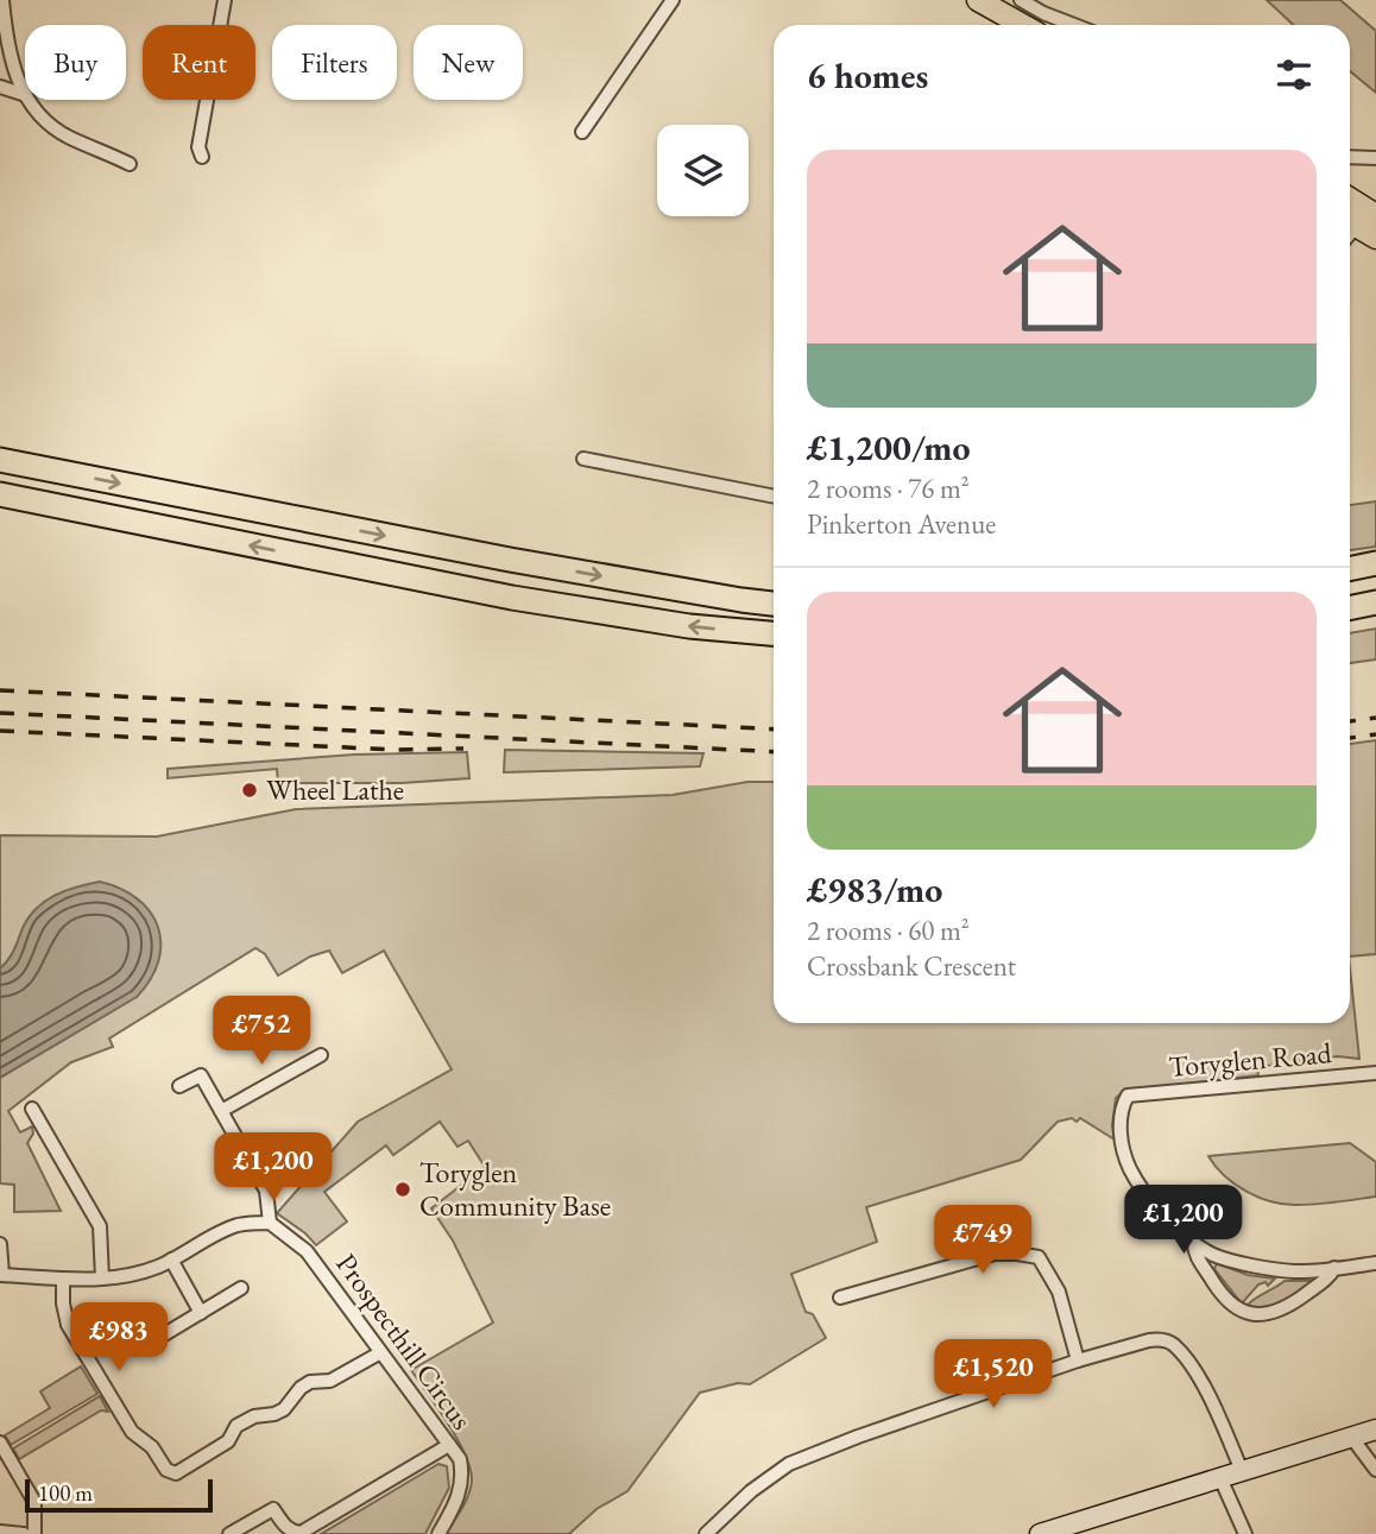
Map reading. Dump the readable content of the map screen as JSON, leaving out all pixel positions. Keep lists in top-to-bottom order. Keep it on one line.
{"streets":{"street":["Toryglen Road","Prospecthill Circus"]},"places":["Wheel Lathe","Toryglen Community Base"],"scale_bar":"100 m","page":{"chip":["Buy","Rent","Filters","New"],"heading":"6 homes","list":[{"name":"£1,200/mo","note":"2 rooms · 76 m² · Pinkerton Avenue"},{"name":"£983/mo","note":"2 rooms · 60 m² · Crossbank Crescent"}],"price":["£752","£1,200","£1,200","£749","£983","£1,520"],"scale":"100 m"}}
